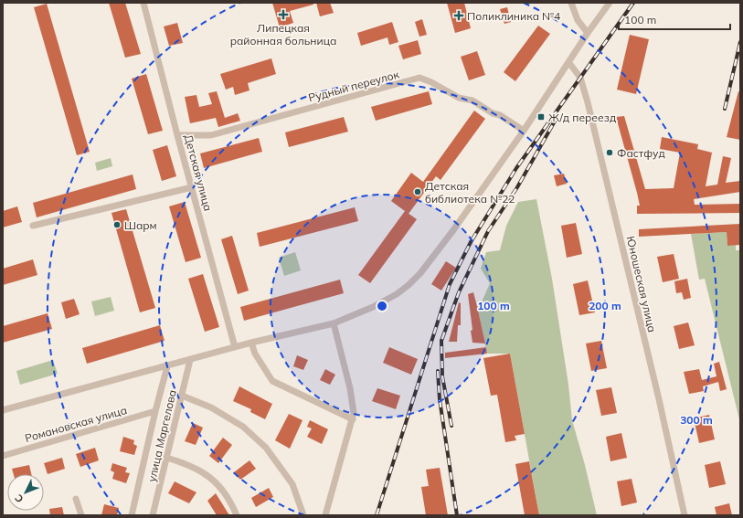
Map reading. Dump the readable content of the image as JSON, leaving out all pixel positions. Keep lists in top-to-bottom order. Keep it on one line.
{"streets":{"street":["Рудный переулок","Детская улица","Юношеская улица","Романовская улица","улица Маргелова"]},"crossings":[["Рудный переулок","Детская улица"],["Романовская улица","улица Маргелова"]],"places":{"health":["Липецкая районная больница","Поликлиника №4"],"transit":["Ж/д переезд"],"other":["Фастфуд","Детская библиотека №22","Шарм"]},"scale_bar":"100 m","north":"bottom left","rings":["100 m","200 m","300 m"]}
